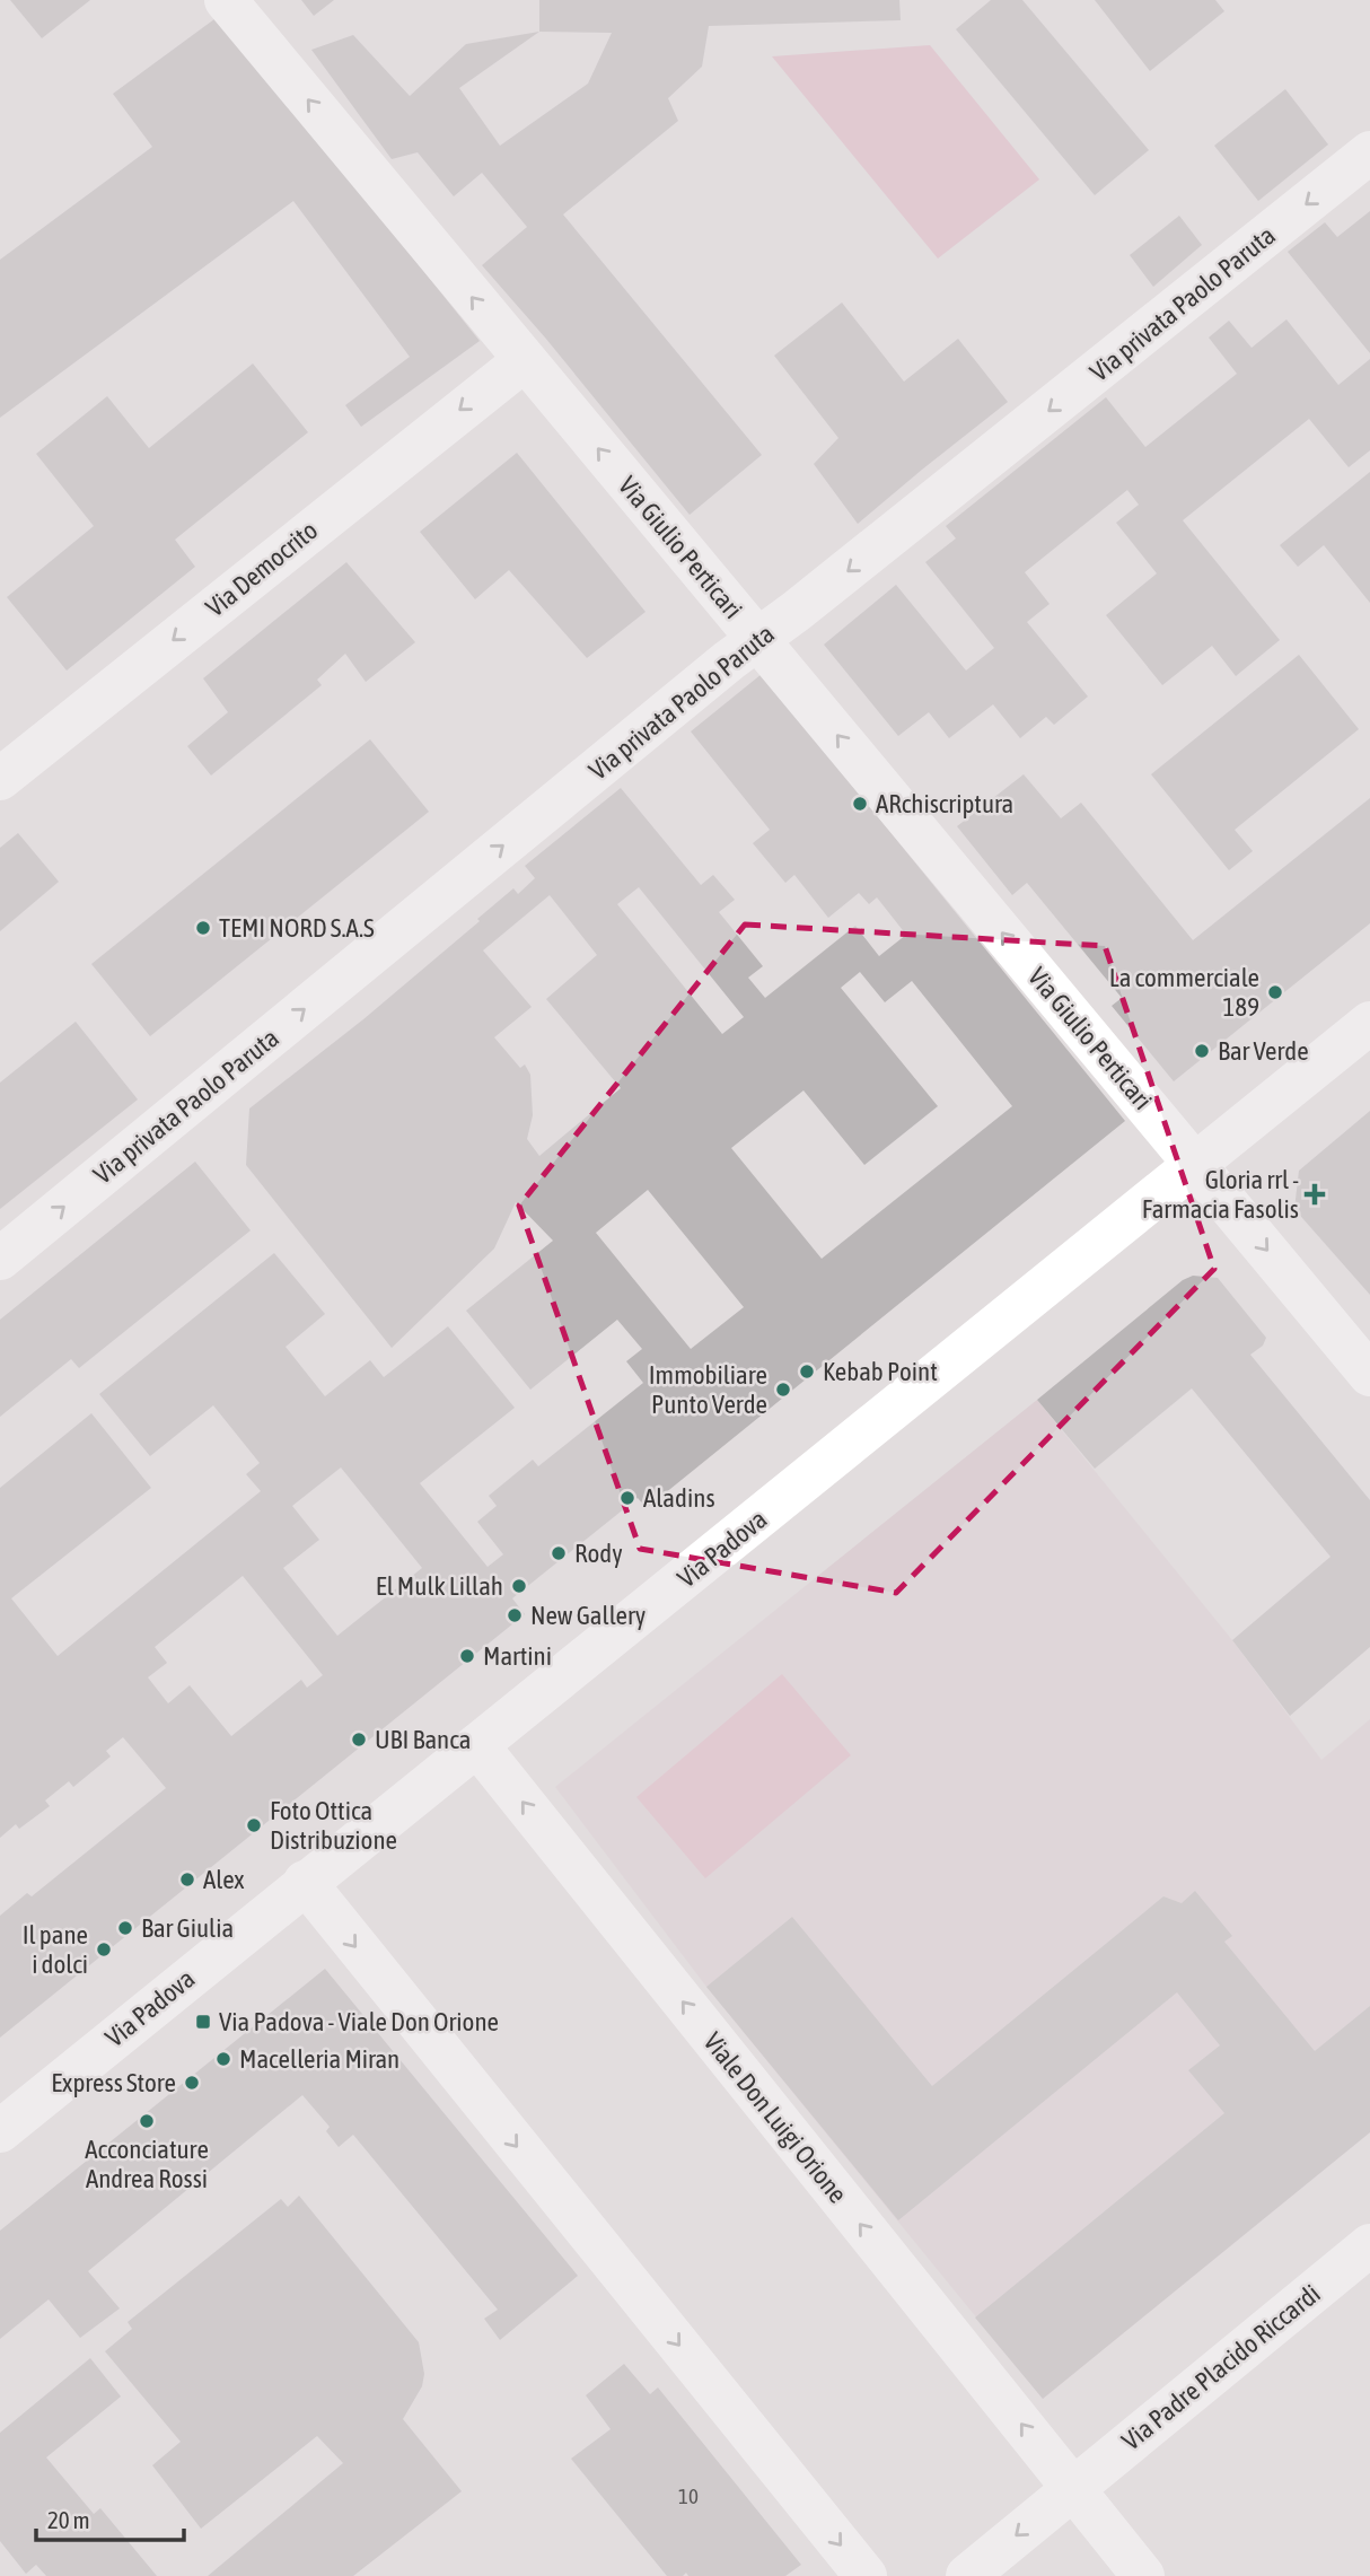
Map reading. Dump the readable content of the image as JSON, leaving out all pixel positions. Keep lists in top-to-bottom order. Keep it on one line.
{"streets":{"street":["Via privata Paolo Paruta","Via Giulio Perticari","Via Democrito","Via Padova","Viale Don Luigi Orione","Via Padre Placido Riccardi"]},"crossings":[["Via privata Paolo Paruta","Via Giulio Perticari"],["Via Giulio Perticari","Via Democrito"],["Via Giulio Perticari","Via Padova"],["Via Padova","Viale Don Luigi Orione"],["Viale Don Luigi Orione","Via Padre Placido Riccardi"]],"one_way":["Via Democrito"],"places":{"other":["ARchiscriptura","TEMI NORD S.A.S","La commerciale 189","Bar Verde","Kebab Point","Immobiliare Punto Verde","Aladins","Rody","El Mulk Lillah","New Gallery","Martini","UBI Banca","Foto Ottica Distribuzione","Alex","Bar Giulia","Il pane i dolci","Macelleria Miran","Express Store","Acconciature Andrea Rossi"],"health":["Gloria rrl - Farmacia Fasolis"],"transit":["Via Padova - Viale Don Orione"]},"house_numbers":["10"],"scale_bar":"20 m"}
